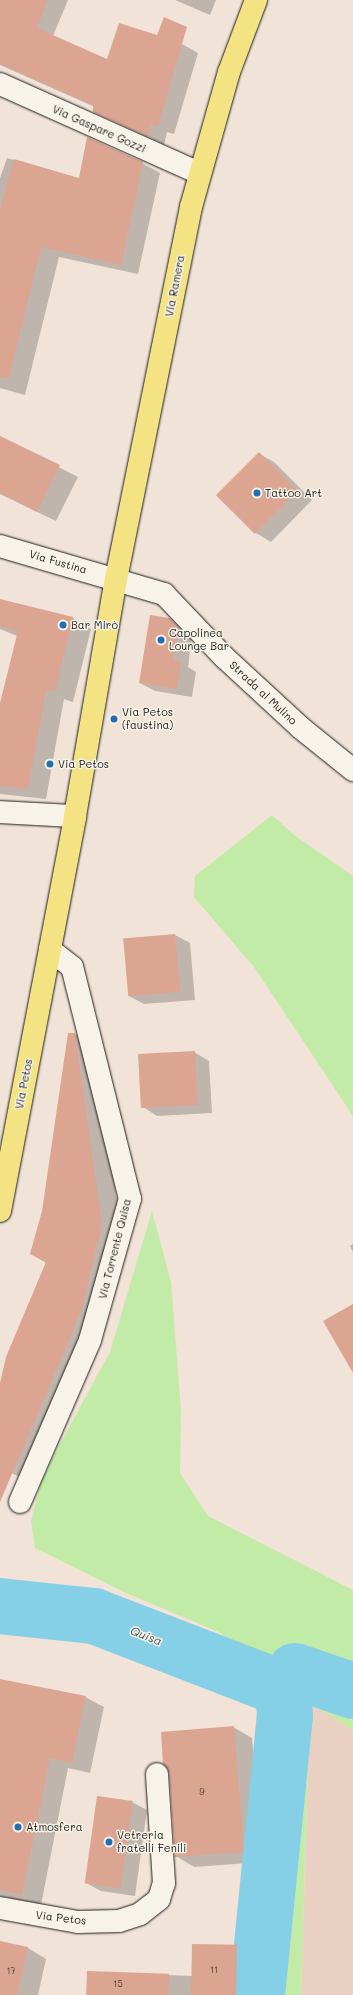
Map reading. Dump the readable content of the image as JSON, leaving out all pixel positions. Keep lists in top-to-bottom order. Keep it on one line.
{"streets":{"main road":["Via Ramera","Via Petos"],"street":["Via Gaspare Gozzi","Via Fustina","Strada al Mulino","Via Torrente Quisa"]},"crossings":[["Via Gaspare Gozzi","Via Ramera"],["Via Ramera","Via Fustina"],["Via Ramera","Strada al Mulino"],["Via Ramera","Via Petos"],["Via Fustina","Strada al Mulino"],["Via Fustina","Via Petos"],["Strada al Mulino","Via Petos"],["Via Petos","Via Torrente Quisa"]],"water":["Quisa"],"places":["Tattoo Art","Bar Mirò","Capolinea Lounge Bar","Via Petos (faustina)","Via Petos","Atmosfera","Vetreria fratelli Fenili"],"house_numbers":["9","11","17","15"]}
